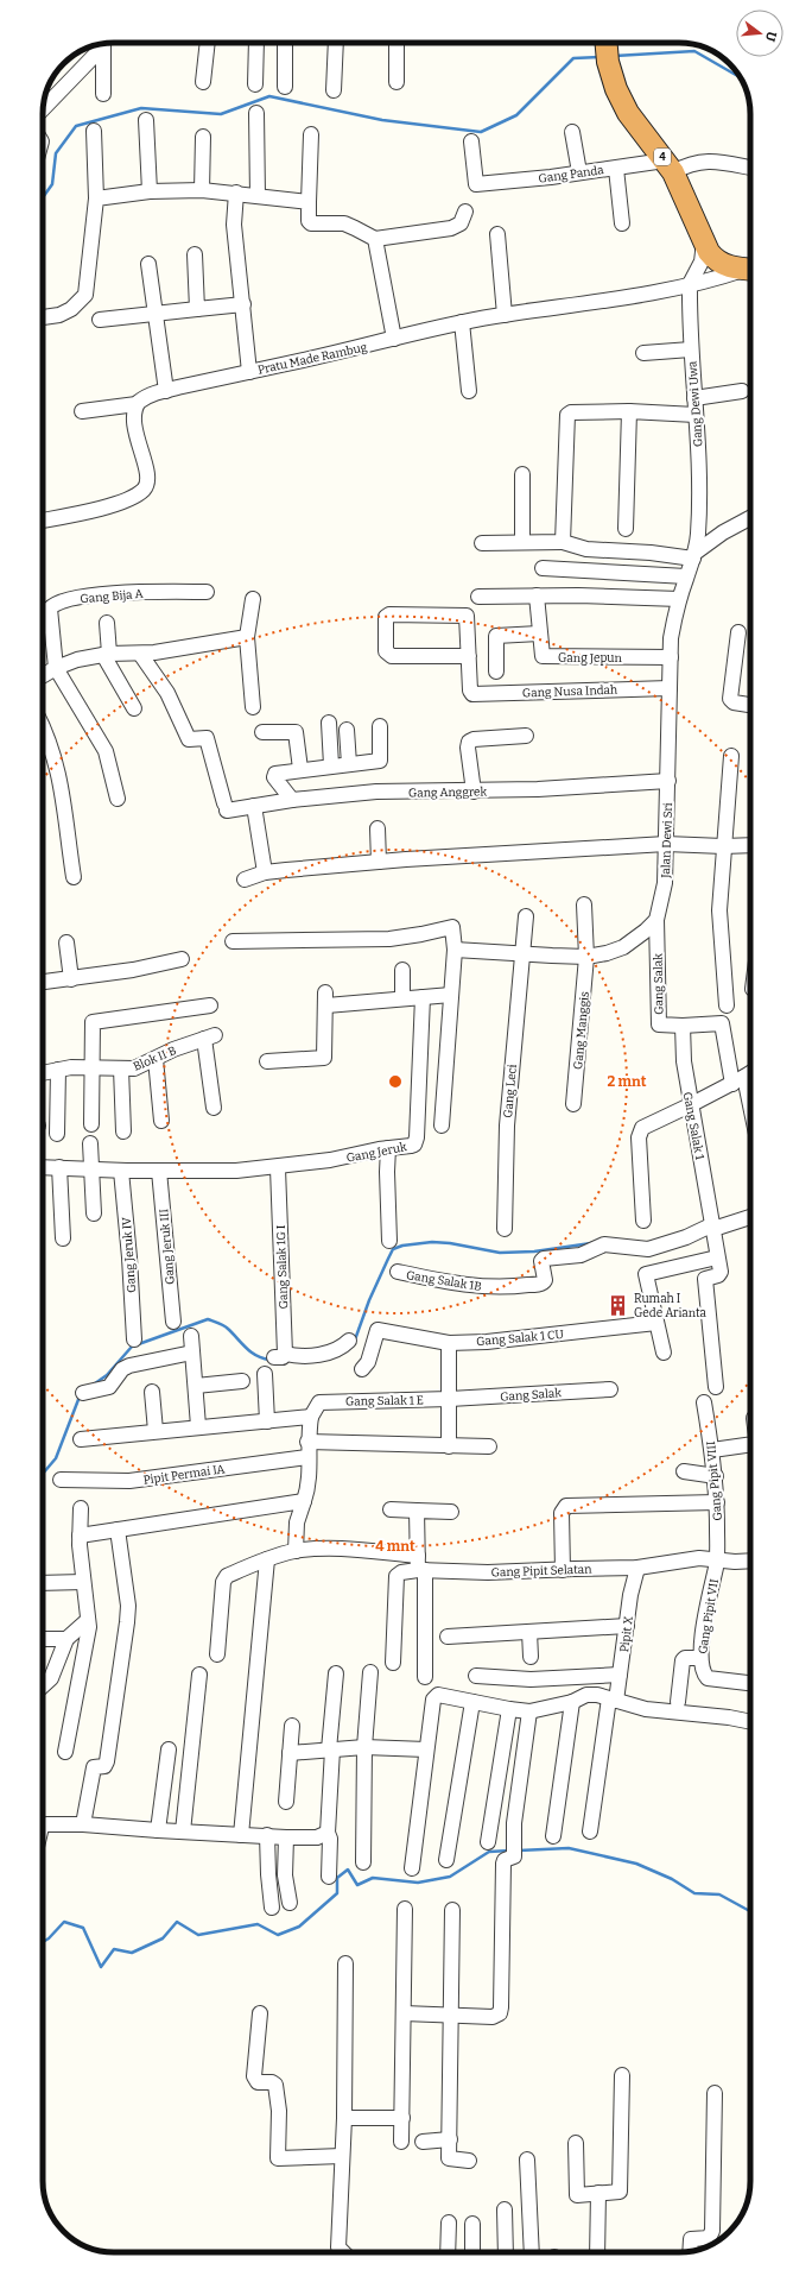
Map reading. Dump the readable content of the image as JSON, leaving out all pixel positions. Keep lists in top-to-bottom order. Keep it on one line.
{"streets":{"highway":["4"],"street":["Gang Panda","Pratu Made Rambug","Gang Dewi Uwa","Gang Bija A","Gang Jepun","Gang Nusa Indah","Gang Anggrek","Jalan Dewi Sri","Gang Salak","Gang Manggis","Blok II B","Gang Leci","Gang Salak 1","Gang Jeruk","Gang Jeruk III","Gang Jeruk IV","Gang Salak 1G I","Gang Salak 1B","Gang Salak 1 CU","Gang Salak 1 E","Pipit Permai IA","Gang Pipit VIII","Gang Pipit Selatan","Gang Pipit VII","Pipit X"]},"crossings":[["4","Gang Panda"],["4","Pratu Made Rambug"],["Pratu Made Rambug","Gang Dewi Uwa"],["Gang Dewi Uwa","Jalan Dewi Sri"],["Gang Jepun","Jalan Dewi Sri"],["Gang Nusa Indah","Jalan Dewi Sri"],["Gang Anggrek","Jalan Dewi Sri"],["Jalan Dewi Sri","Gang Salak"],["Gang Salak","Gang Salak 1"],["Gang Salak","Gang Salak 1 E"],["Gang Salak 1","Gang Salak 1B"],["Gang Jeruk","Gang Jeruk III"],["Gang Jeruk","Gang Jeruk IV"],["Gang Jeruk","Gang Salak 1G I"],["Gang Pipit VIII","Gang Pipit Selatan"],["Gang Pipit VIII","Gang Pipit VII"],["Gang Pipit Selatan","Gang Pipit VII"],["Gang Pipit Selatan","Pipit X"]],"places":{"building":["Rumah I Gede Arianta"]},"north":"right","rings":["2 mnt","4 mnt"]}
